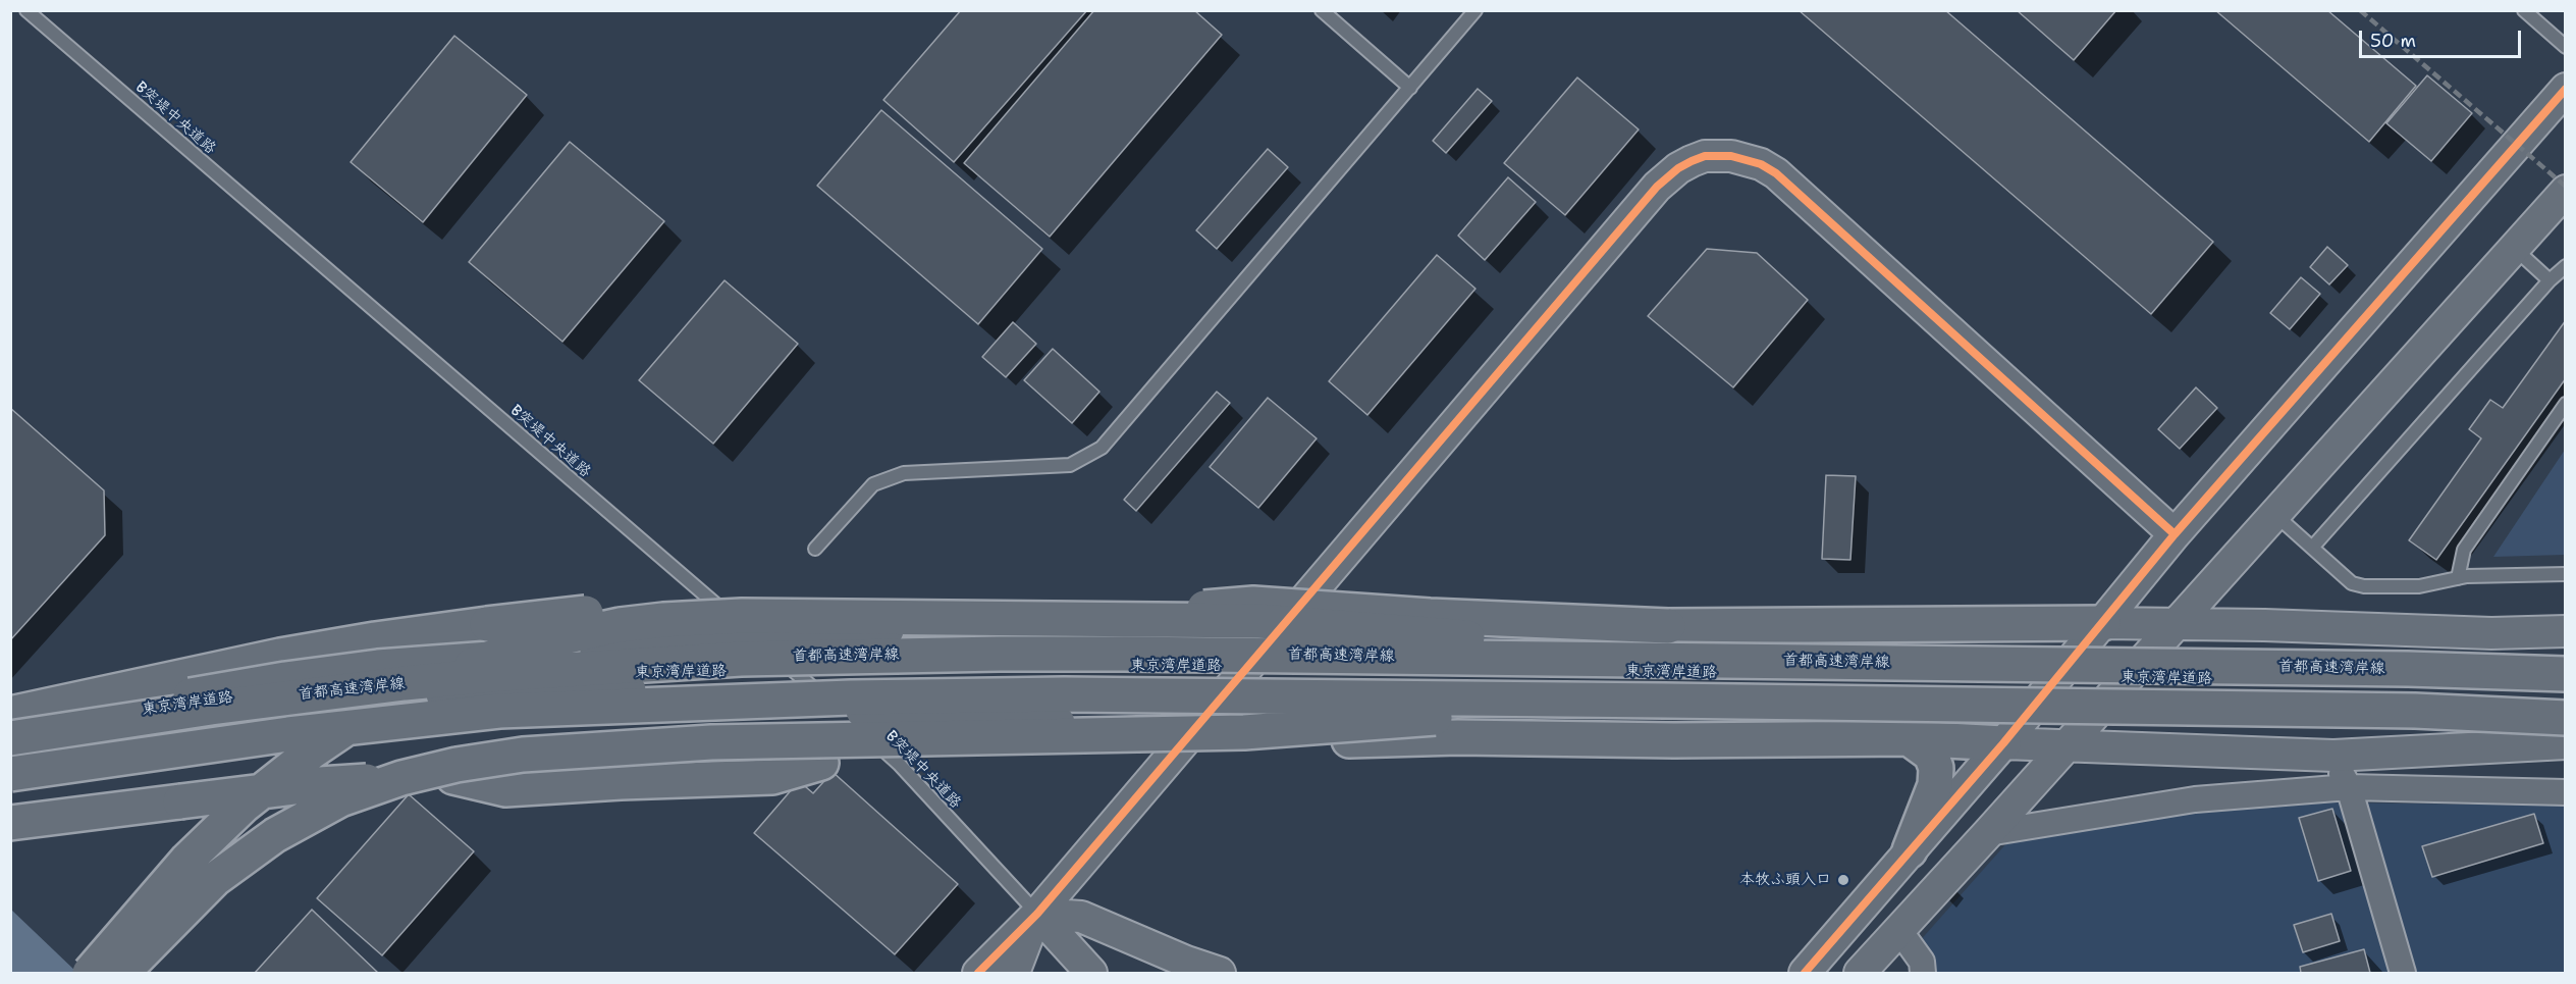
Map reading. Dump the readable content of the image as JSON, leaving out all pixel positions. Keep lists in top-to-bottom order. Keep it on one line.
{"streets":{"highway":["首都高速湾岸線","東京湾岸道路"],"lane":["B突堤中央道路"]},"places":["本牧ふ頭入口"],"scale_bar":"50 m"}
